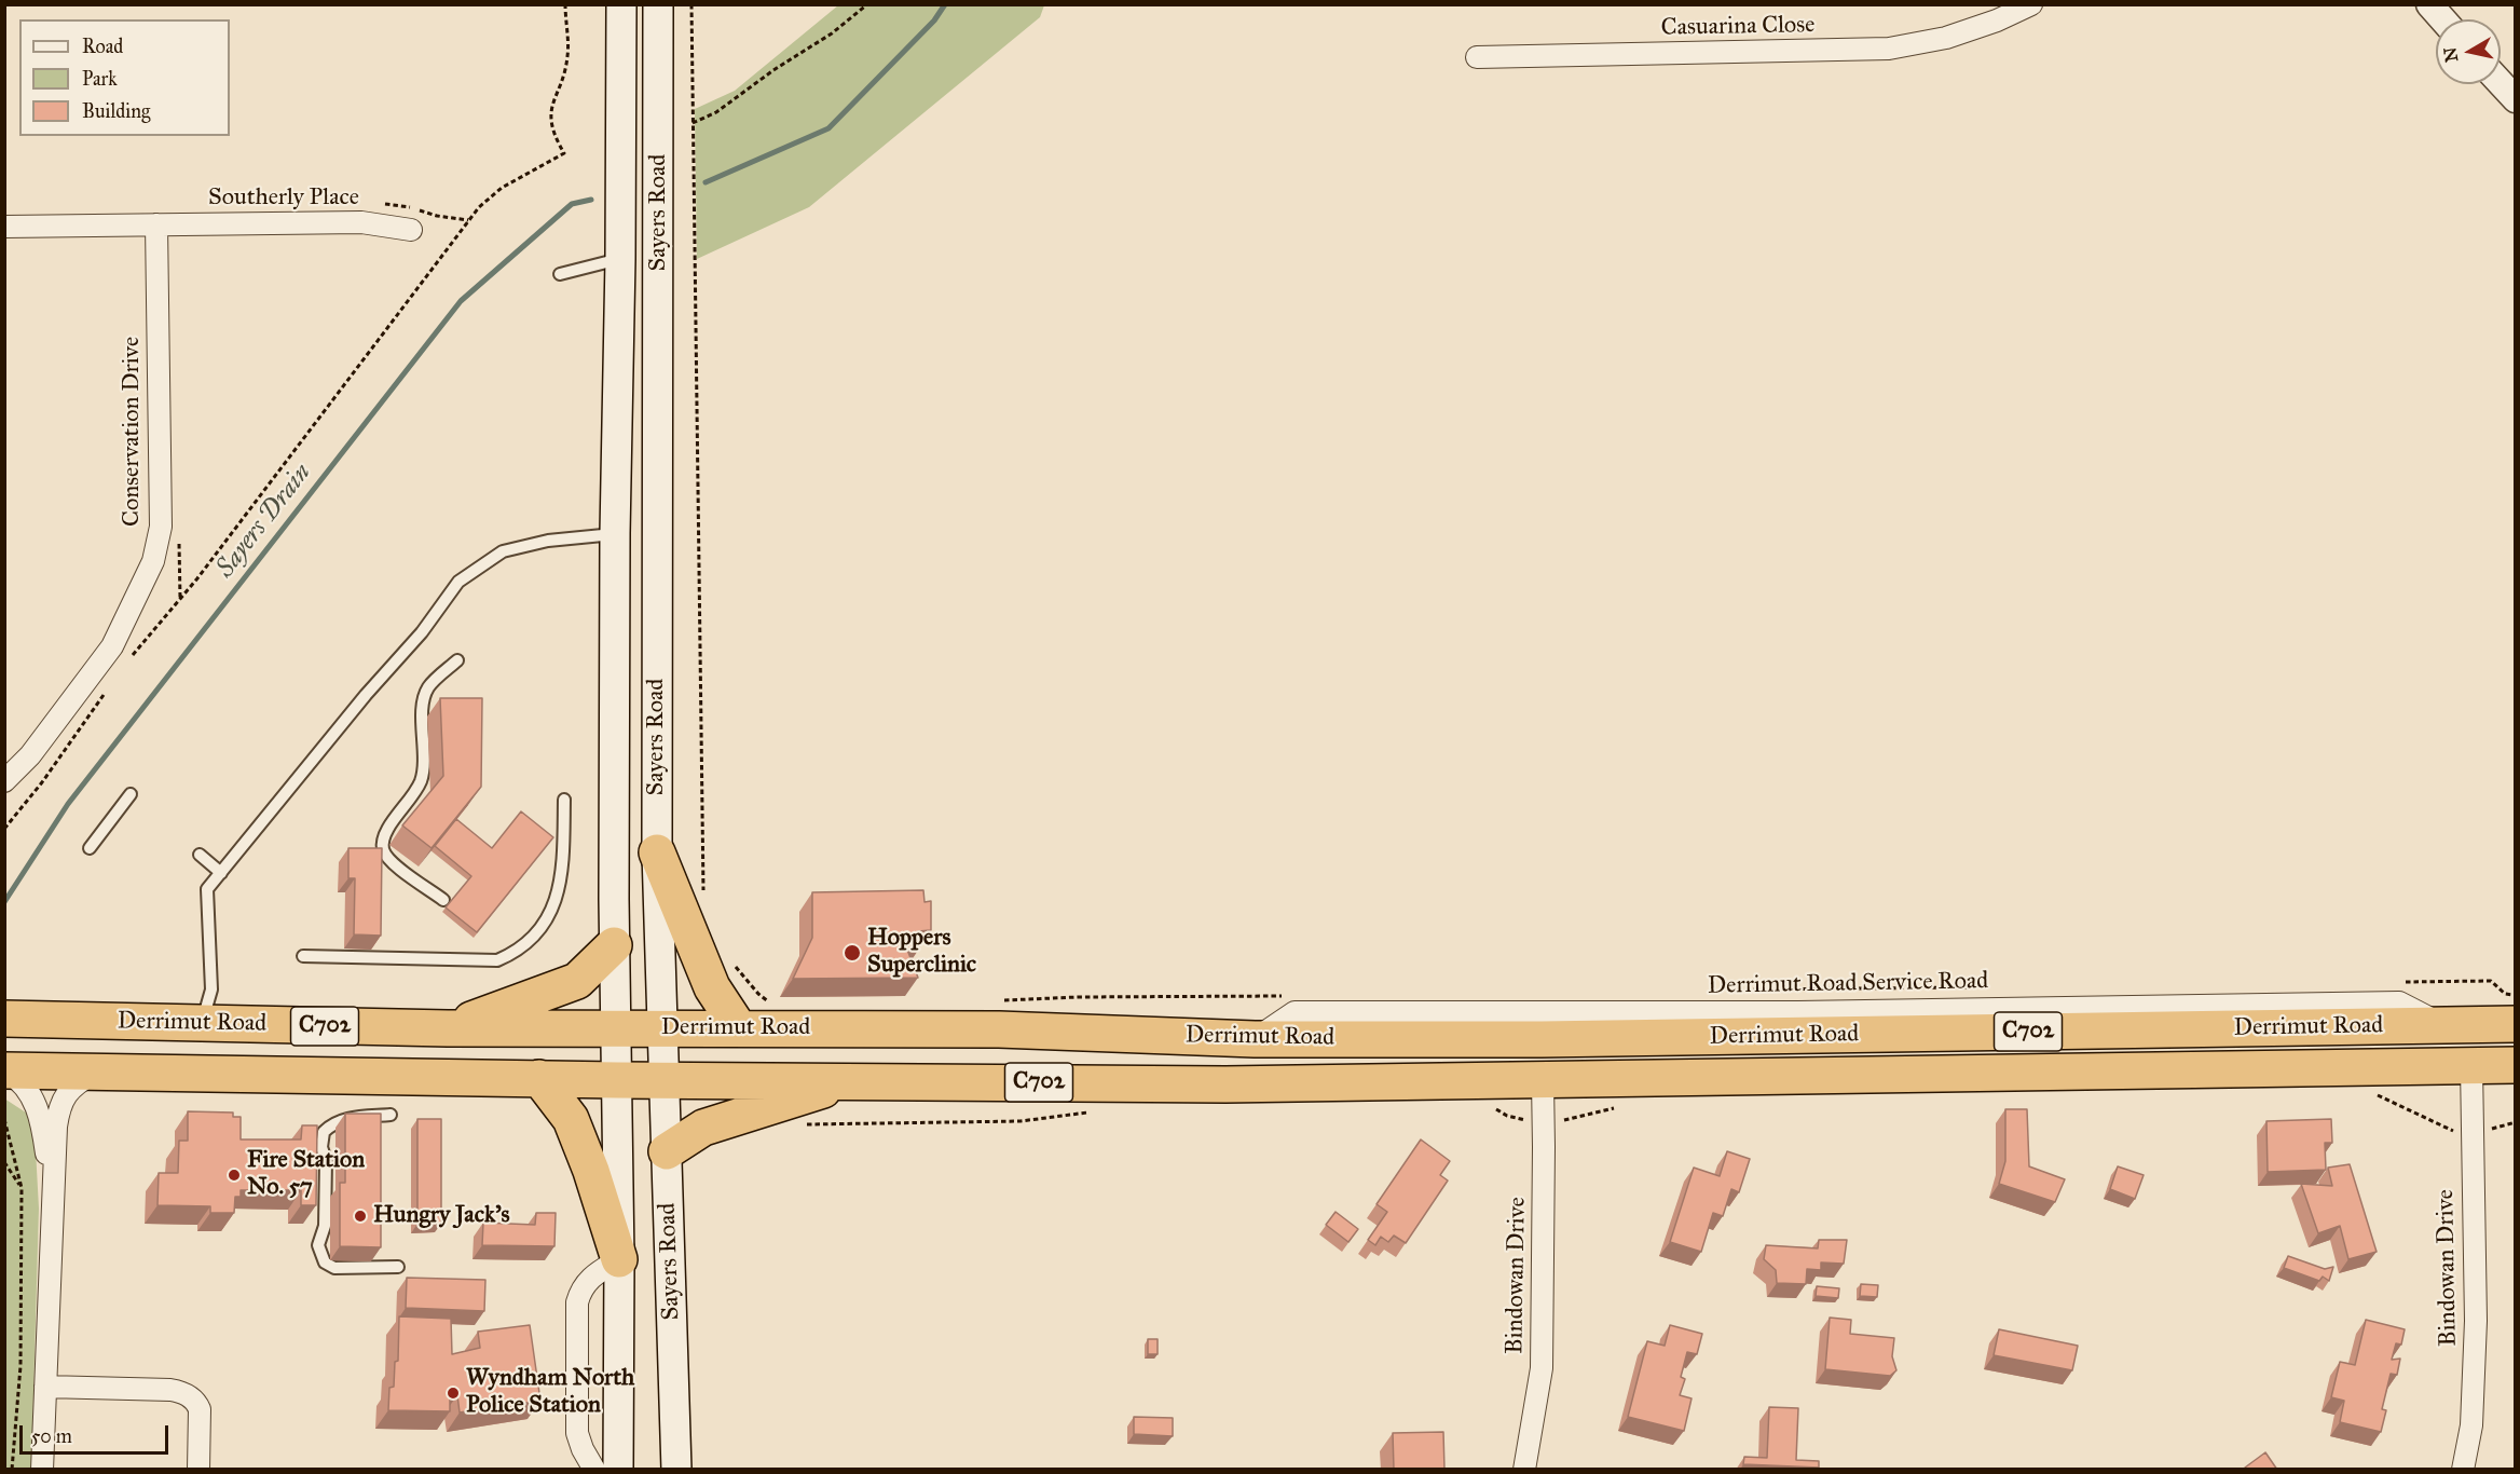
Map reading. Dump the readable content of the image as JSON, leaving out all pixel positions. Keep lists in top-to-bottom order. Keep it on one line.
{"streets":{"highway":["Derrimut Road","C702"],"main road":["Sayers Road"],"street":["Casuarina Close","Southerly Place","Conservation Drive","Derrimut Road Service Road","Bindowan Drive"]},"crossings":[["Southerly Place","Conservation Drive"],["Sayers Road","Derrimut Road"],["Derrimut Road Service Road","Derrimut Road"],["Derrimut Road","Bindowan Drive"]],"water":["Sayers Drain"],"places":["Hoppers Superclinic","Fire Station No. 57","Hungry Jack's","Wyndham North Police Station"],"legend":["Road","Park","Building"],"scale_bar":"50 m","north":"left"}
